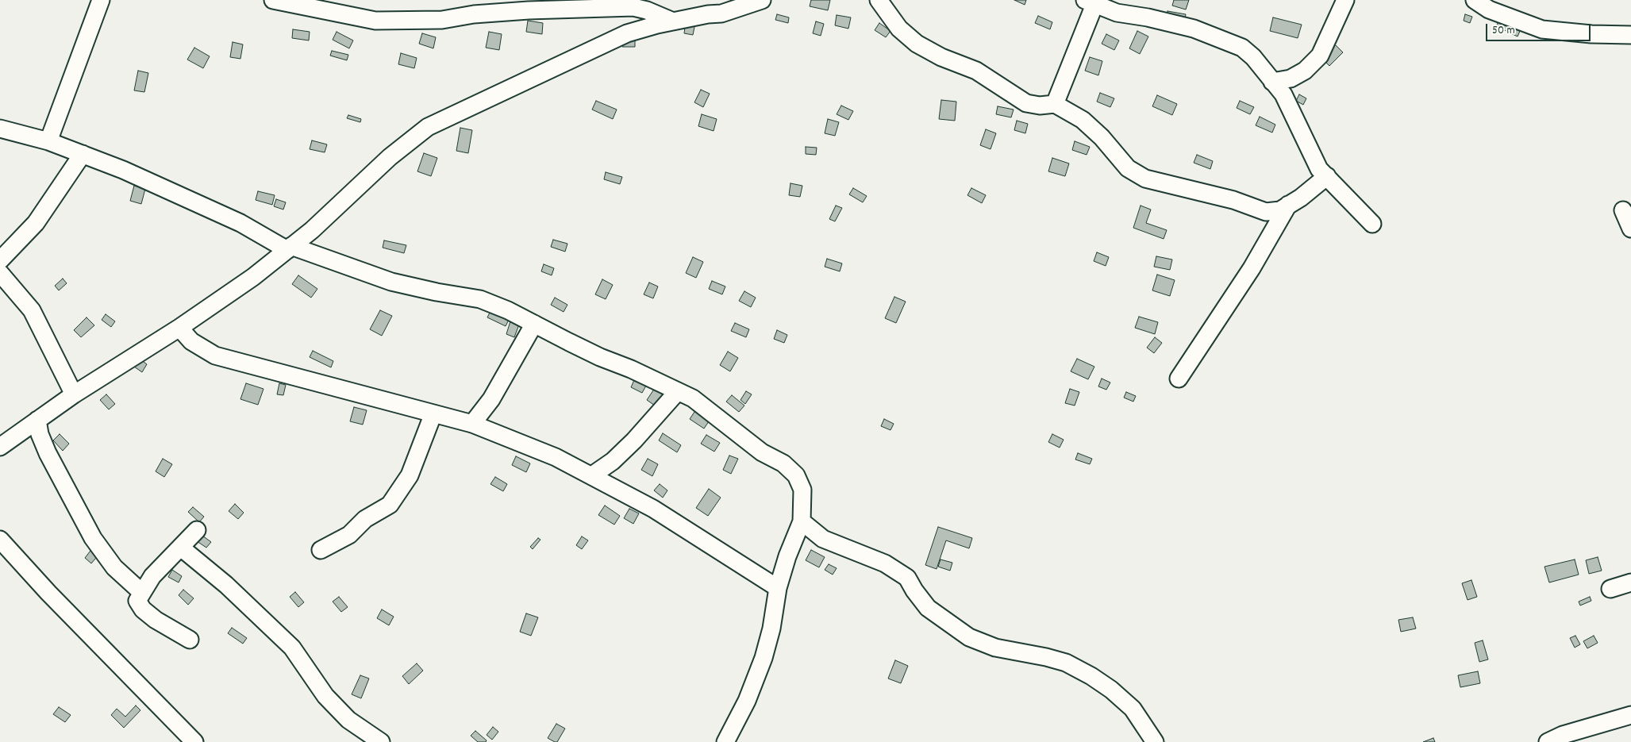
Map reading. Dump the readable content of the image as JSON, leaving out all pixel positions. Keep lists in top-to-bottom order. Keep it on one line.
{"scale_bar":"50 m"}
